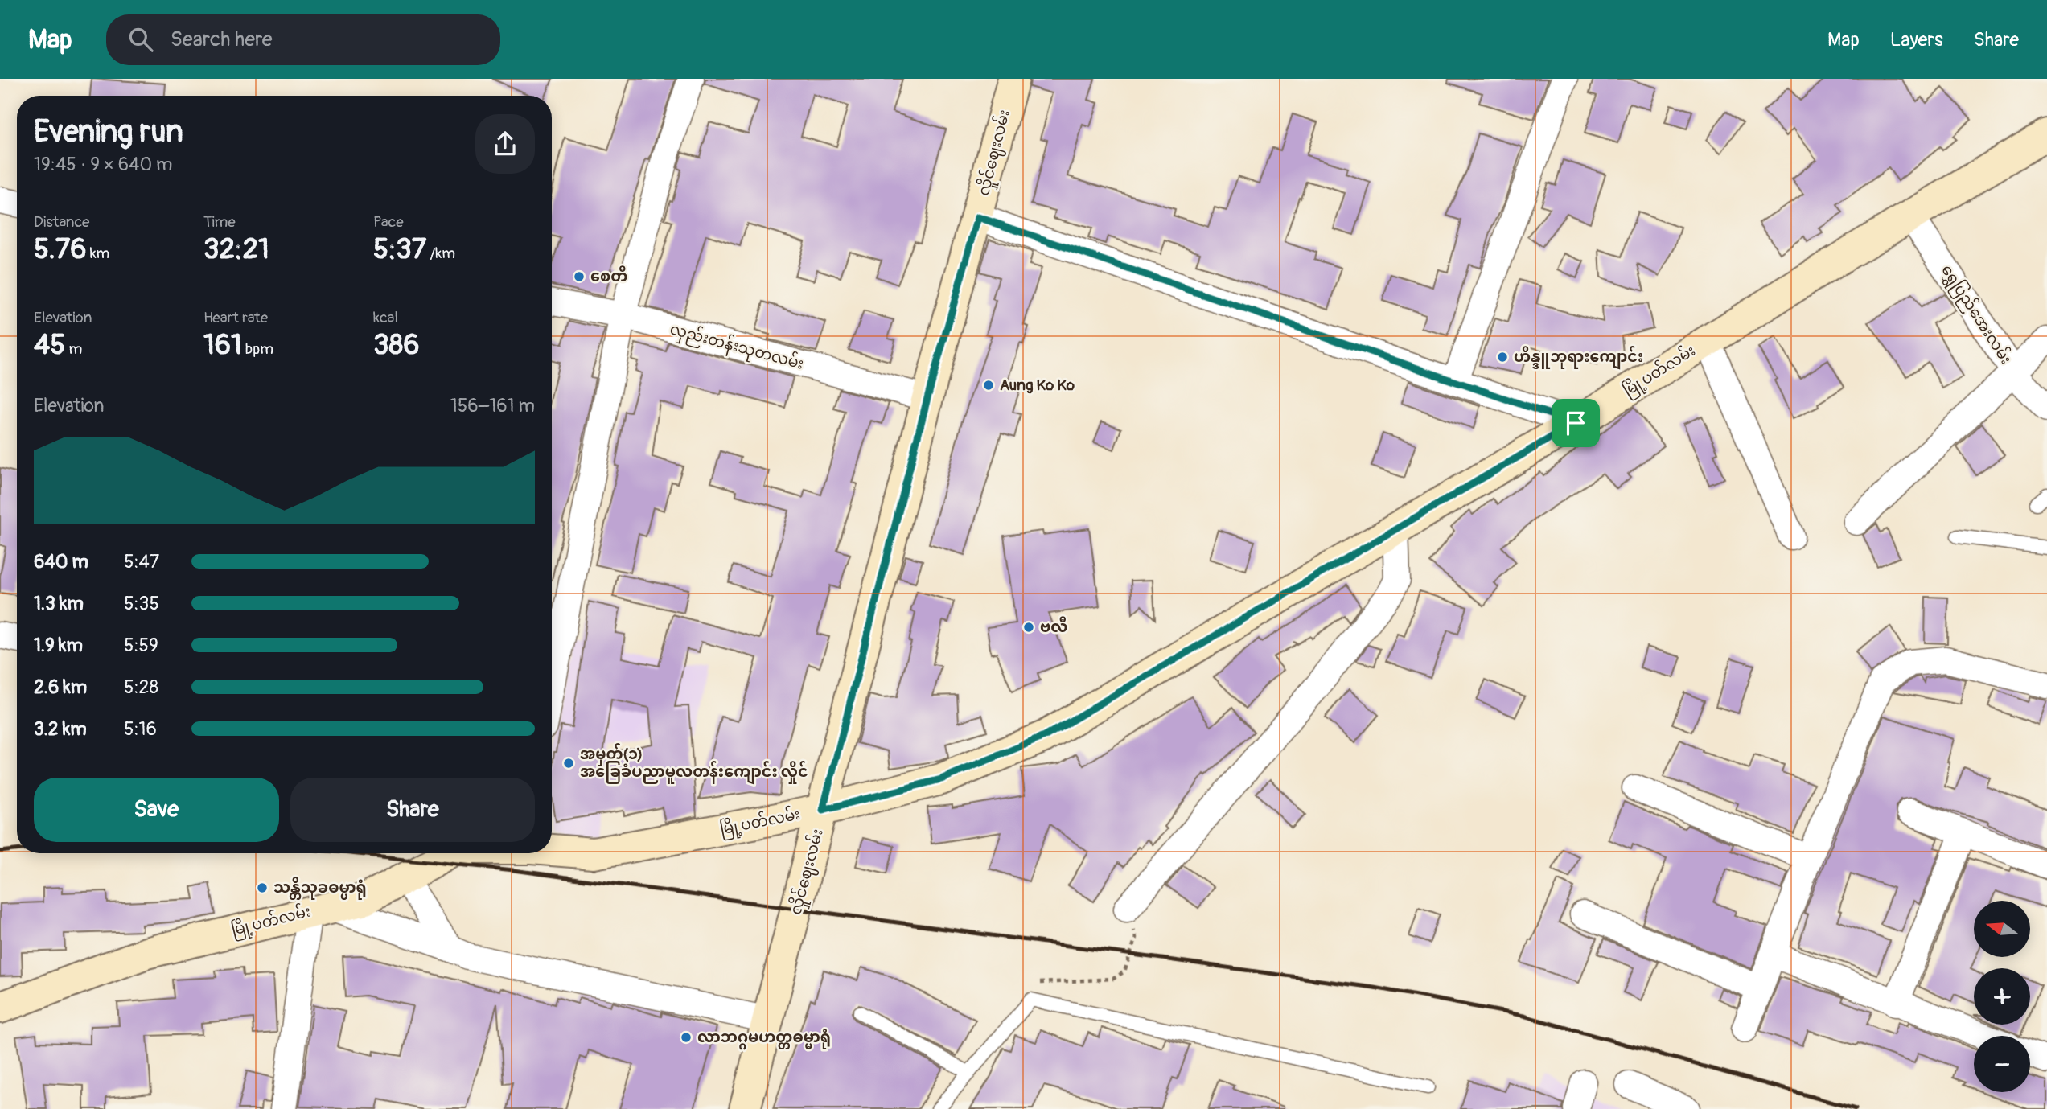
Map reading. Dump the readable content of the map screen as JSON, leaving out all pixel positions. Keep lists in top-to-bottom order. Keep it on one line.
{"streets":{"main road":["လှိုင်ဈေးလမ်း","မြို့ပတ်လမ်း"],"street":["ရွှေပြည်အေးလမ်း","လှည်းတန်းသုတလမ်း"]},"crossings":[["လှိုင်ဈေးလမ်း","လှည်းတန်းသုတလမ်း"],["လှိုင်ဈေးလမ်း","မြို့ပတ်လမ်း"],["ရွှေပြည်အေးလမ်း","မြို့ပတ်လမ်း"]],"places":["စေတီ","ဟိန္ဒူဘုရားကျောင်း","Aung Ko Ko","ဗလီ","အမှတ်(၁) အခြေခံပညာမူလတန်းကျောင်း လှိုင်","သန္တိသုခဓမ္မာရုံ","လာဘဂ္ဂမဟတ္တဓမ္မာရုံ"],"north":"left","page":{"header":"Map","search":"Search here","nav":["Map","Layers","Share"],"heading":["Evening run","19:45 · 9 × 640 m"],"stats":[["Distance","5.76 km"],["Time","32:21"],["Pace","5:37 /km"],["Elevation","45 m"],["Heart rate","161 bpm"],["kcal","386"]],"chart":["Elevation","156–161 m"],"list":[{"name":"640 m","note":"5:47"},{"name":"1.3 km","note":"5:35"},{"name":"1.9 km","note":"5:59"},{"name":"2.6 km","note":"5:28"},{"name":"3.2 km","note":"5:16"}],"buttons":["Save","Share"],"map_buttons":["+","−"]}}
